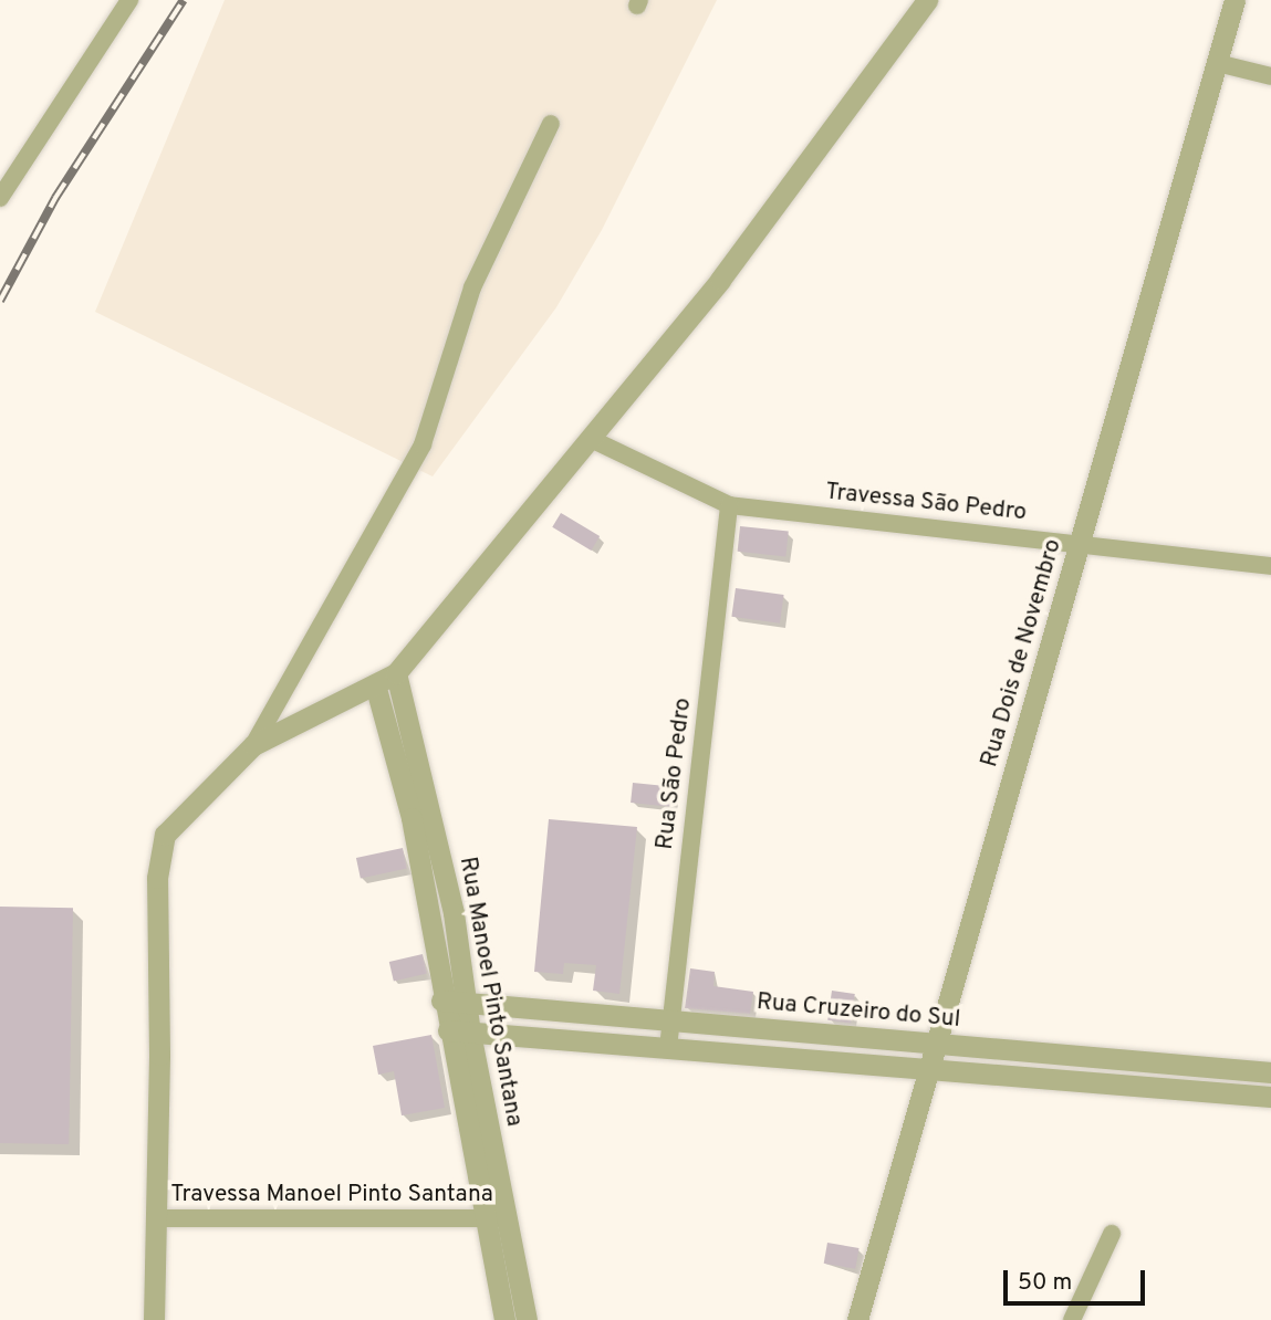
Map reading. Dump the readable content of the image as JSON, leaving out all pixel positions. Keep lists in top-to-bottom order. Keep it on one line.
{"streets":{"street":["Travessa São Pedro","Rua Dois de Novembro","Rua São Pedro","Rua Manoel Pinto Santana","Rua Cruzeiro do Sul","Travessa Manoel Pinto Santana"]},"crossings":[["Travessa São Pedro","Rua Dois de Novembro"],["Travessa São Pedro","Rua São Pedro"],["Rua Dois de Novembro","Rua Cruzeiro do Sul"],["Rua São Pedro","Rua Cruzeiro do Sul"],["Rua Manoel Pinto Santana","Rua Cruzeiro do Sul"],["Rua Manoel Pinto Santana","Travessa Manoel Pinto Santana"]],"scale_bar":"50 m"}
